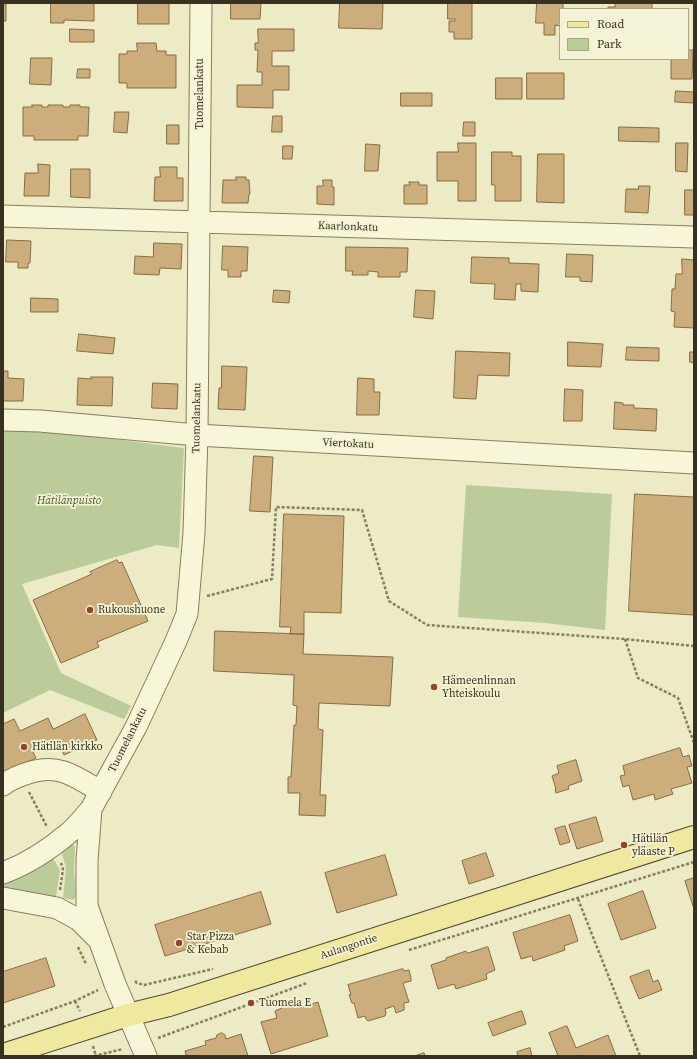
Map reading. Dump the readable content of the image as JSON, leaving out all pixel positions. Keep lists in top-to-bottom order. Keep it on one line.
{"streets":{"main road":["Aulangontie"],"street":["Tuomelankatu","Kaarlonkatu","Viertokatu"]},"crossings":[["Tuomelankatu","Kaarlonkatu"],["Tuomelankatu","Viertokatu"],["Tuomelankatu","Aulangontie"]],"parks":["Hätilänpuisto"],"places":["Rukoushuone","Hämeenlinnan Yhteiskoulu","Hätilän kirkko","Hätilän yläaste P","Star Pizza & Kebab","Tuomela E"],"legend":["Road","Park"]}
